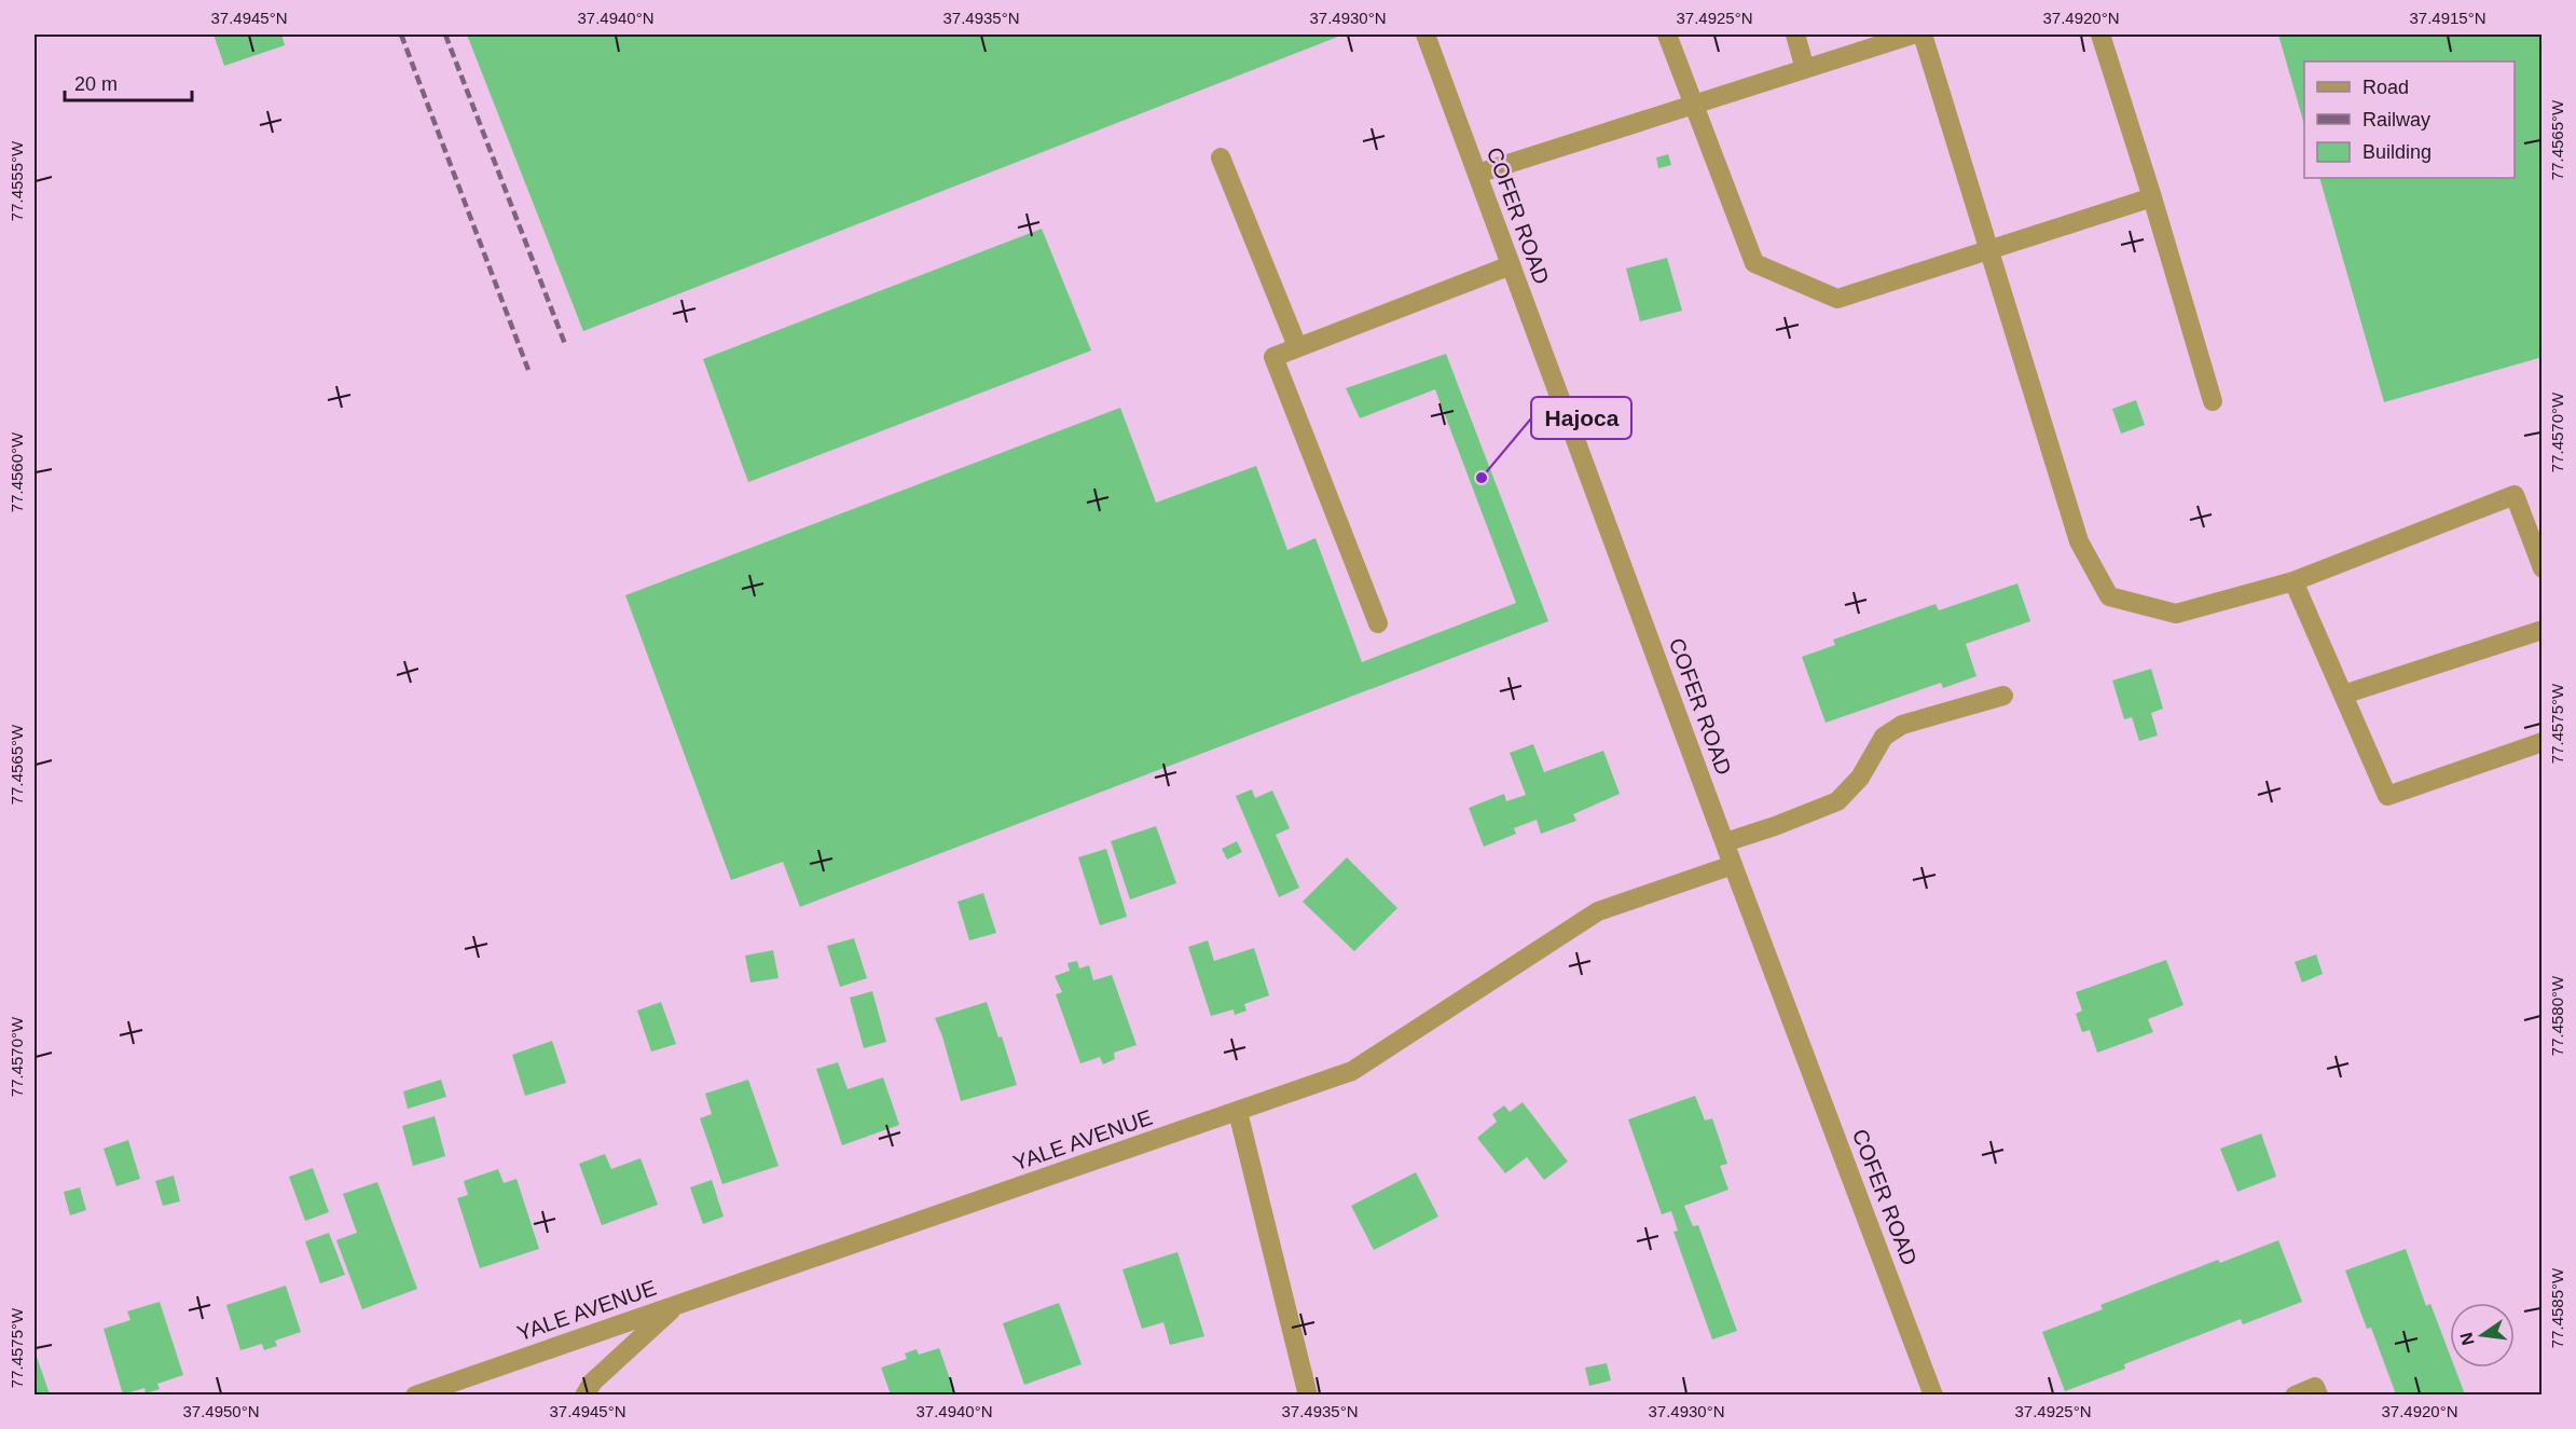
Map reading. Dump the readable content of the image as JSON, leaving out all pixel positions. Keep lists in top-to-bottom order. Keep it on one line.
{"streets":{"street":["COFER ROAD","YALE AVENUE"]},"crossings":[["COFER ROAD","YALE AVENUE"]],"places":["Hajoca"],"legend":["Road","Railway","Building"],"scale_bar":"20 m","north":"left","coordinates":["37.4945°N","37.4940°N","37.4935°N","37.4930°N","37.4925°N","37.4920°N","37.4915°N","77.4565°W","77.4555°W","77.4570°W","77.4560°W","77.4575°W","77.4580°W","77.4585°W","37.4950°N"]}
